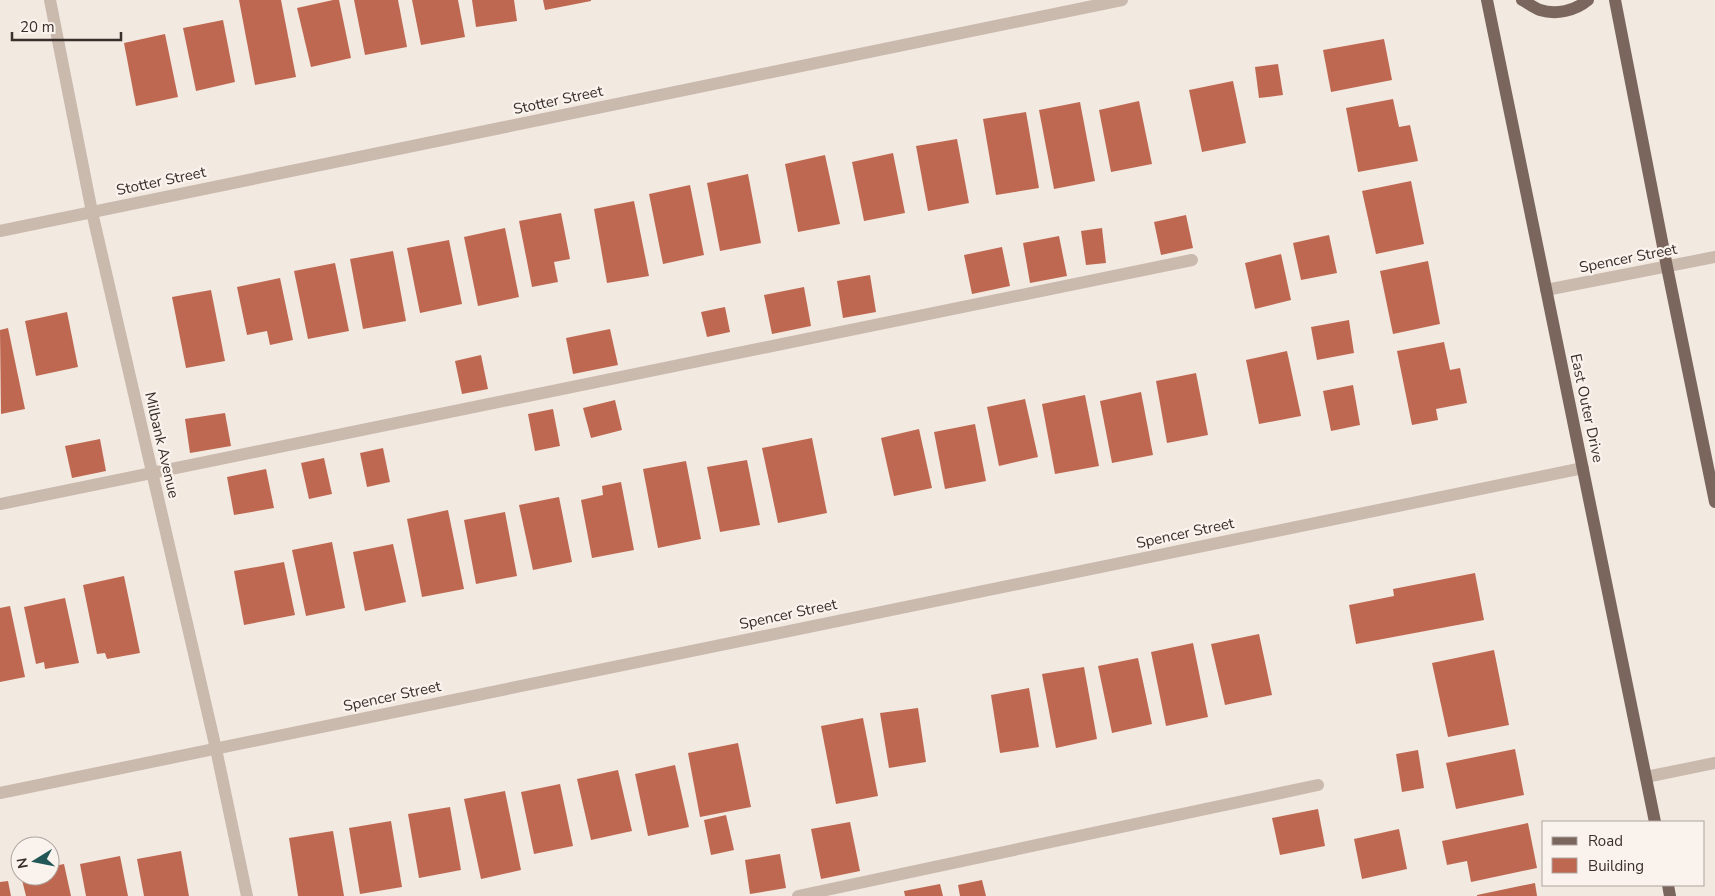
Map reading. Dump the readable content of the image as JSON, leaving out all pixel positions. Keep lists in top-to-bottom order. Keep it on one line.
{"streets":{"main road":["East Outer Drive"],"street":["Stotter Street","Spencer Street","Milbank Avenue"]},"crossings":[["Stotter Street","Milbank Avenue"],["Spencer Street","East Outer Drive"],["Spencer Street","Milbank Avenue"]],"legend":["Road","Building"],"scale_bar":"20 m","north":"left"}
